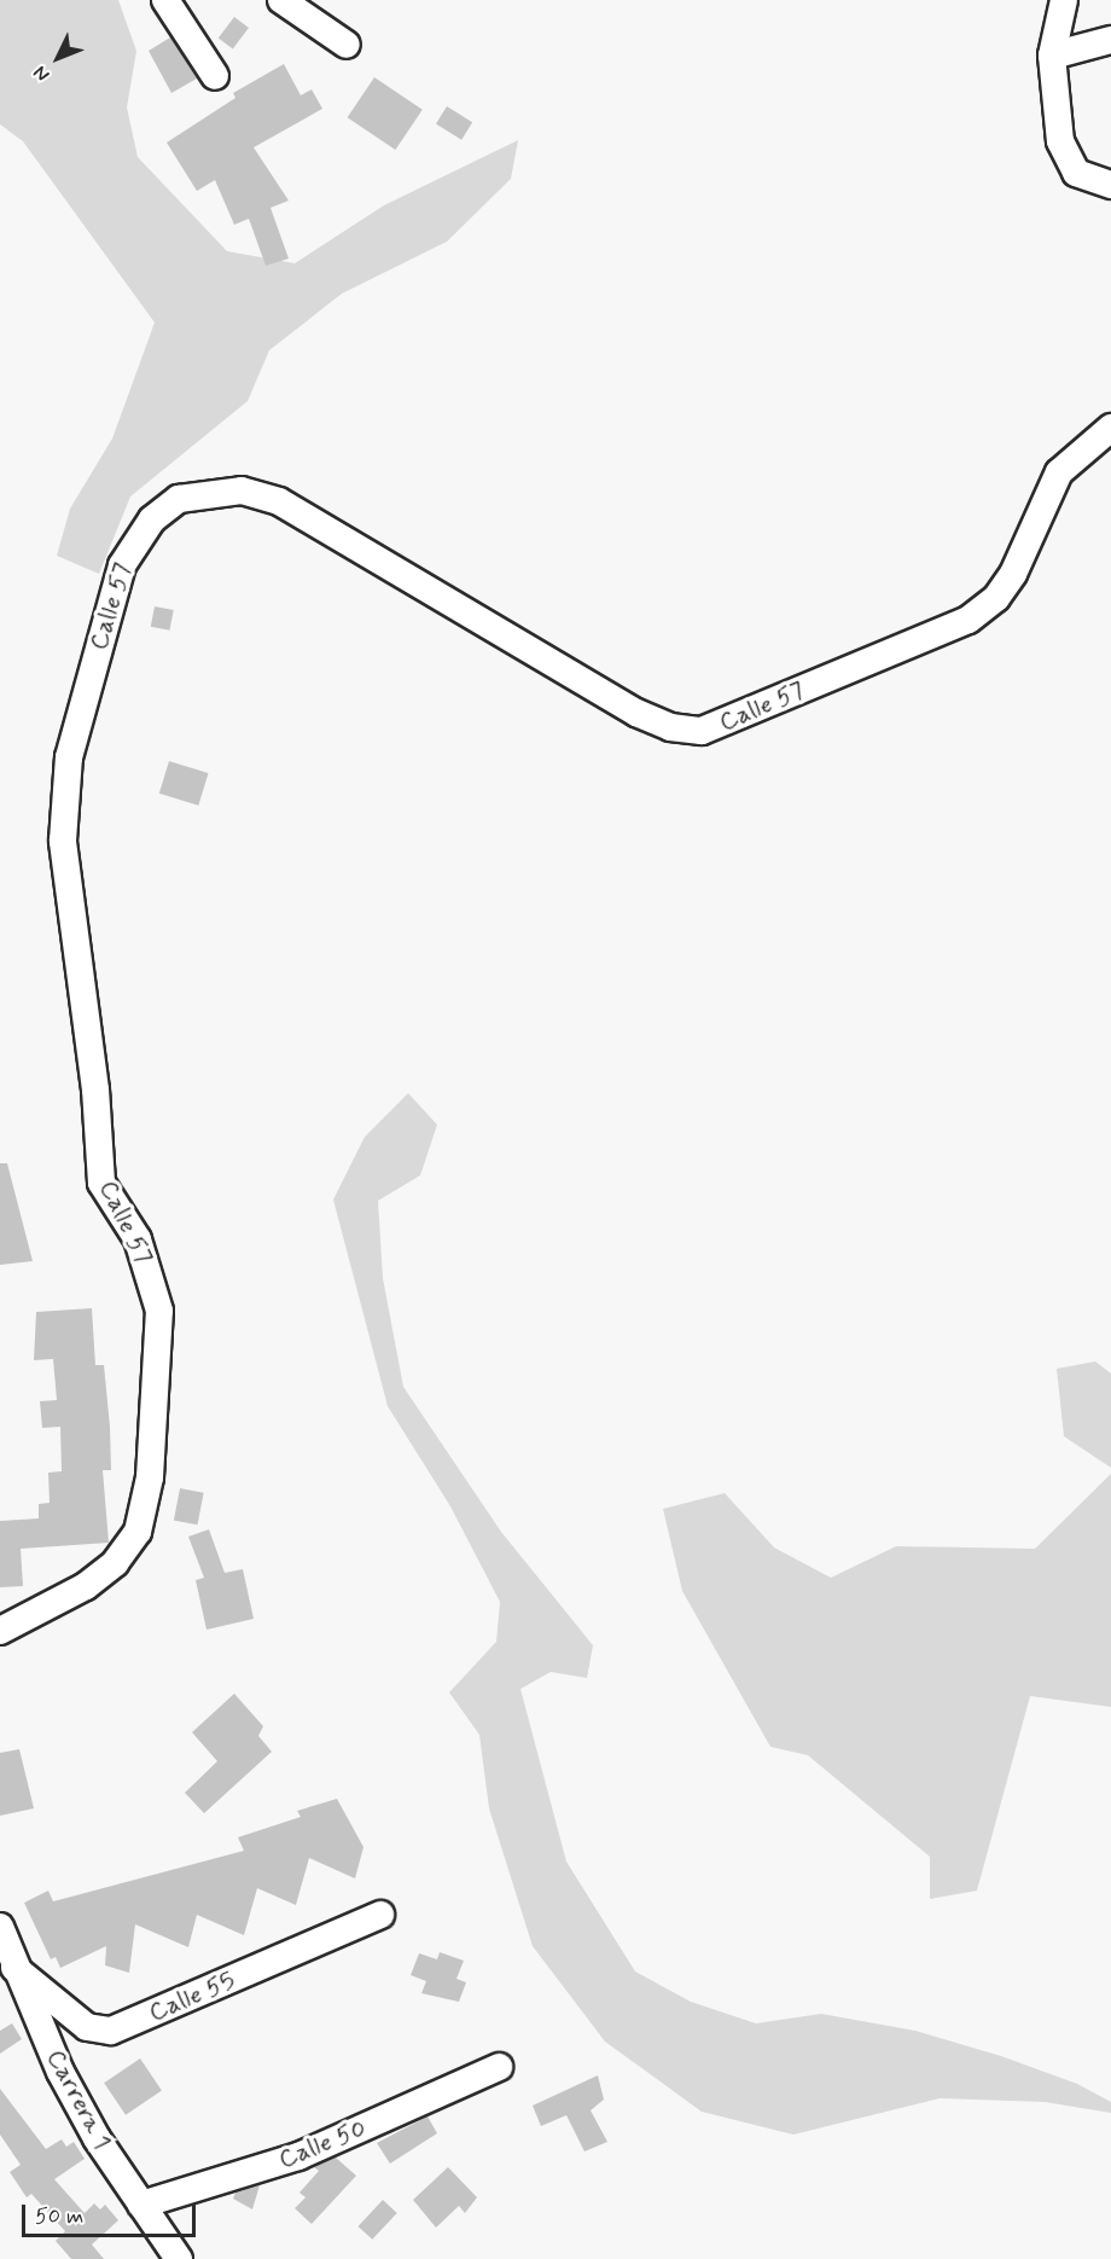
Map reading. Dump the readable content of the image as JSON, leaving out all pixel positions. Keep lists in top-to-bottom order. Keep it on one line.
{"streets":{"street":["Calle 57","Calle 55","Carrera 1","Calle 50"]},"crossings":[["Calle 55","Carrera 1"],["Carrera 1","Calle 50"]],"scale_bar":"50 m","north":"bottom left"}
